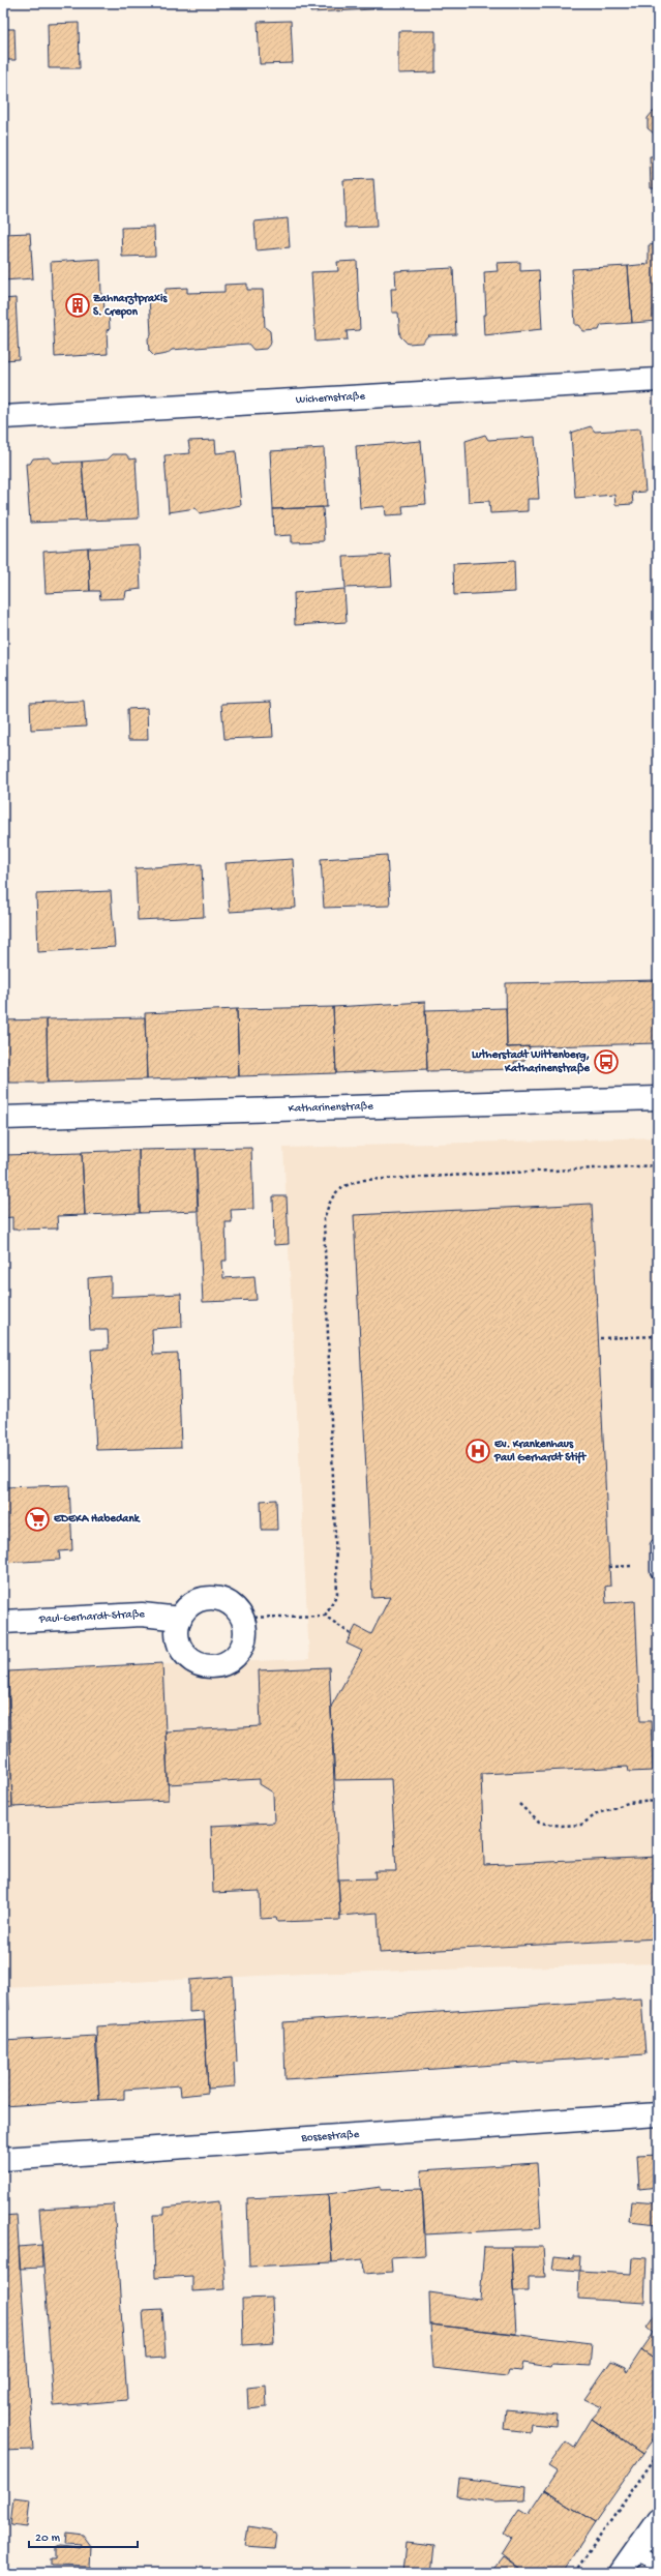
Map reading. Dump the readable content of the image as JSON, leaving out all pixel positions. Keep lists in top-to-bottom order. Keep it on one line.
{"streets":{"street":["Wichernstraße","Katharinenstraße","Paul-Gerhardt-Straße","Bossestraße"]},"places":{"building":["Zahnarztpraxis S. Crepon"],"bus stop":["Lutherstadt Wittenberg, Katharinenstraße"],"hospital":["Ev. Krankenhaus Paul Gerhardt Stift"],"supermarket":["EDEKA Habedank"]},"scale_bar":"20 m"}
